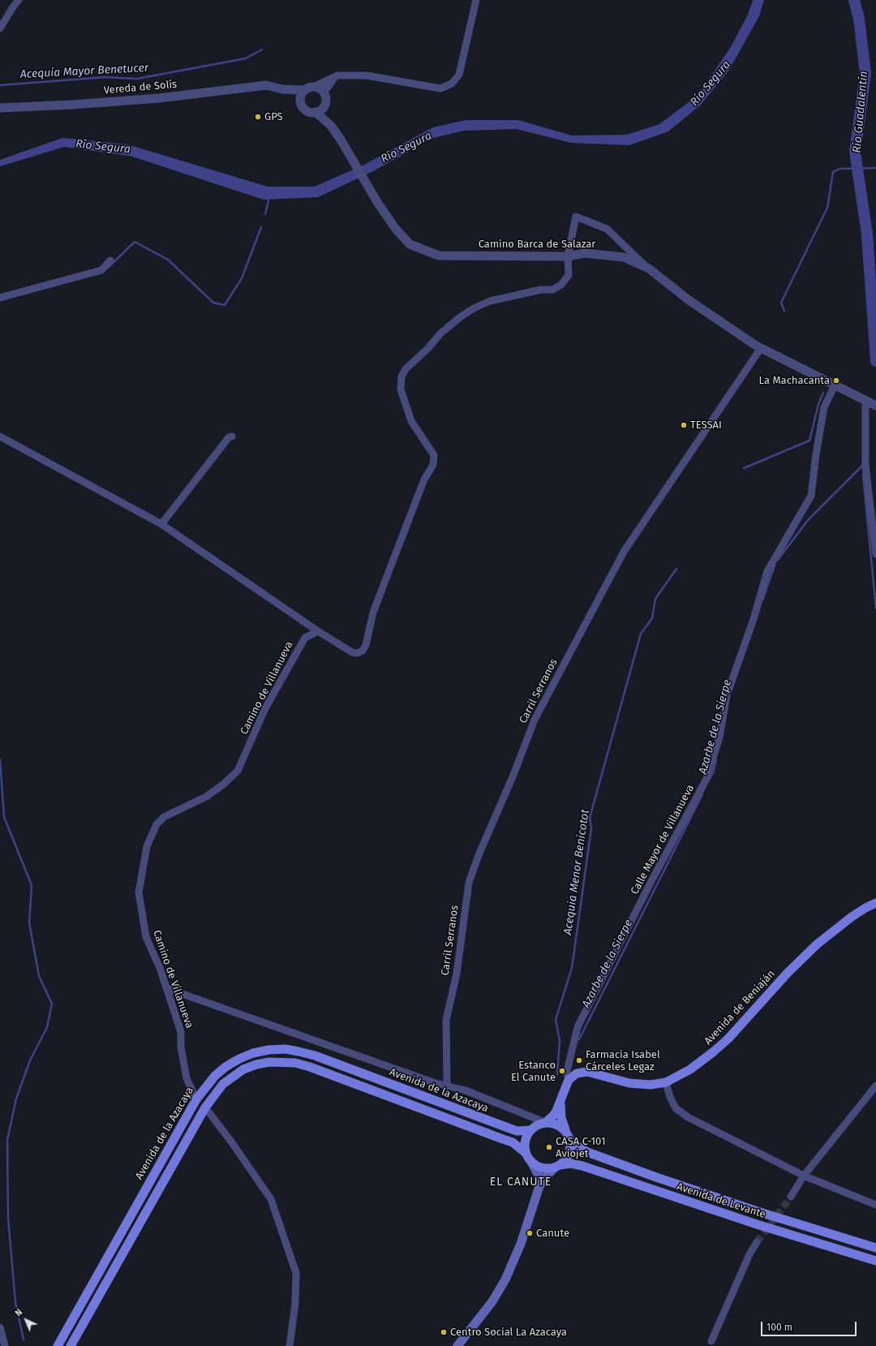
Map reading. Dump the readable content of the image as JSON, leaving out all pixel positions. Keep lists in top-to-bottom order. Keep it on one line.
{"streets":{"main road":["Avenida de Beniaján","Avenida de la Azacaya","Avenida de Levante"],"street":["Vereda de Solís","Camino Barca de Salazar","Camino de Villanueva","Carril Serranos","Calle Mayor de Villanueva"]},"crossings":[["Vereda de Solís","Camino Barca de Salazar"],["Camino Barca de Salazar","Carril Serranos"],["Camino Barca de Salazar","Calle Mayor de Villanueva"],["Camino de Villanueva","Avenida de la Azacaya"],["Calle Mayor de Villanueva","Avenida de Beniaján"],["Avenida de la Azacaya","Avenida de Levante"]],"districts":["EL CANUTE"],"water":["Acequia Mayor Benetucer","Río Segura","Río Guadalentín","Azarbe de la Sierpe","Acequia Menor Benicotot"],"places":["GPS","La Machacanta","TESSAI","Farmacia Isabel Cárceles Legaz","Estanco El Canute","CASA C-101 Aviojet","Canute","Centro Social La Azacaya"],"scale_bar":"100 m","north":"top left"}
